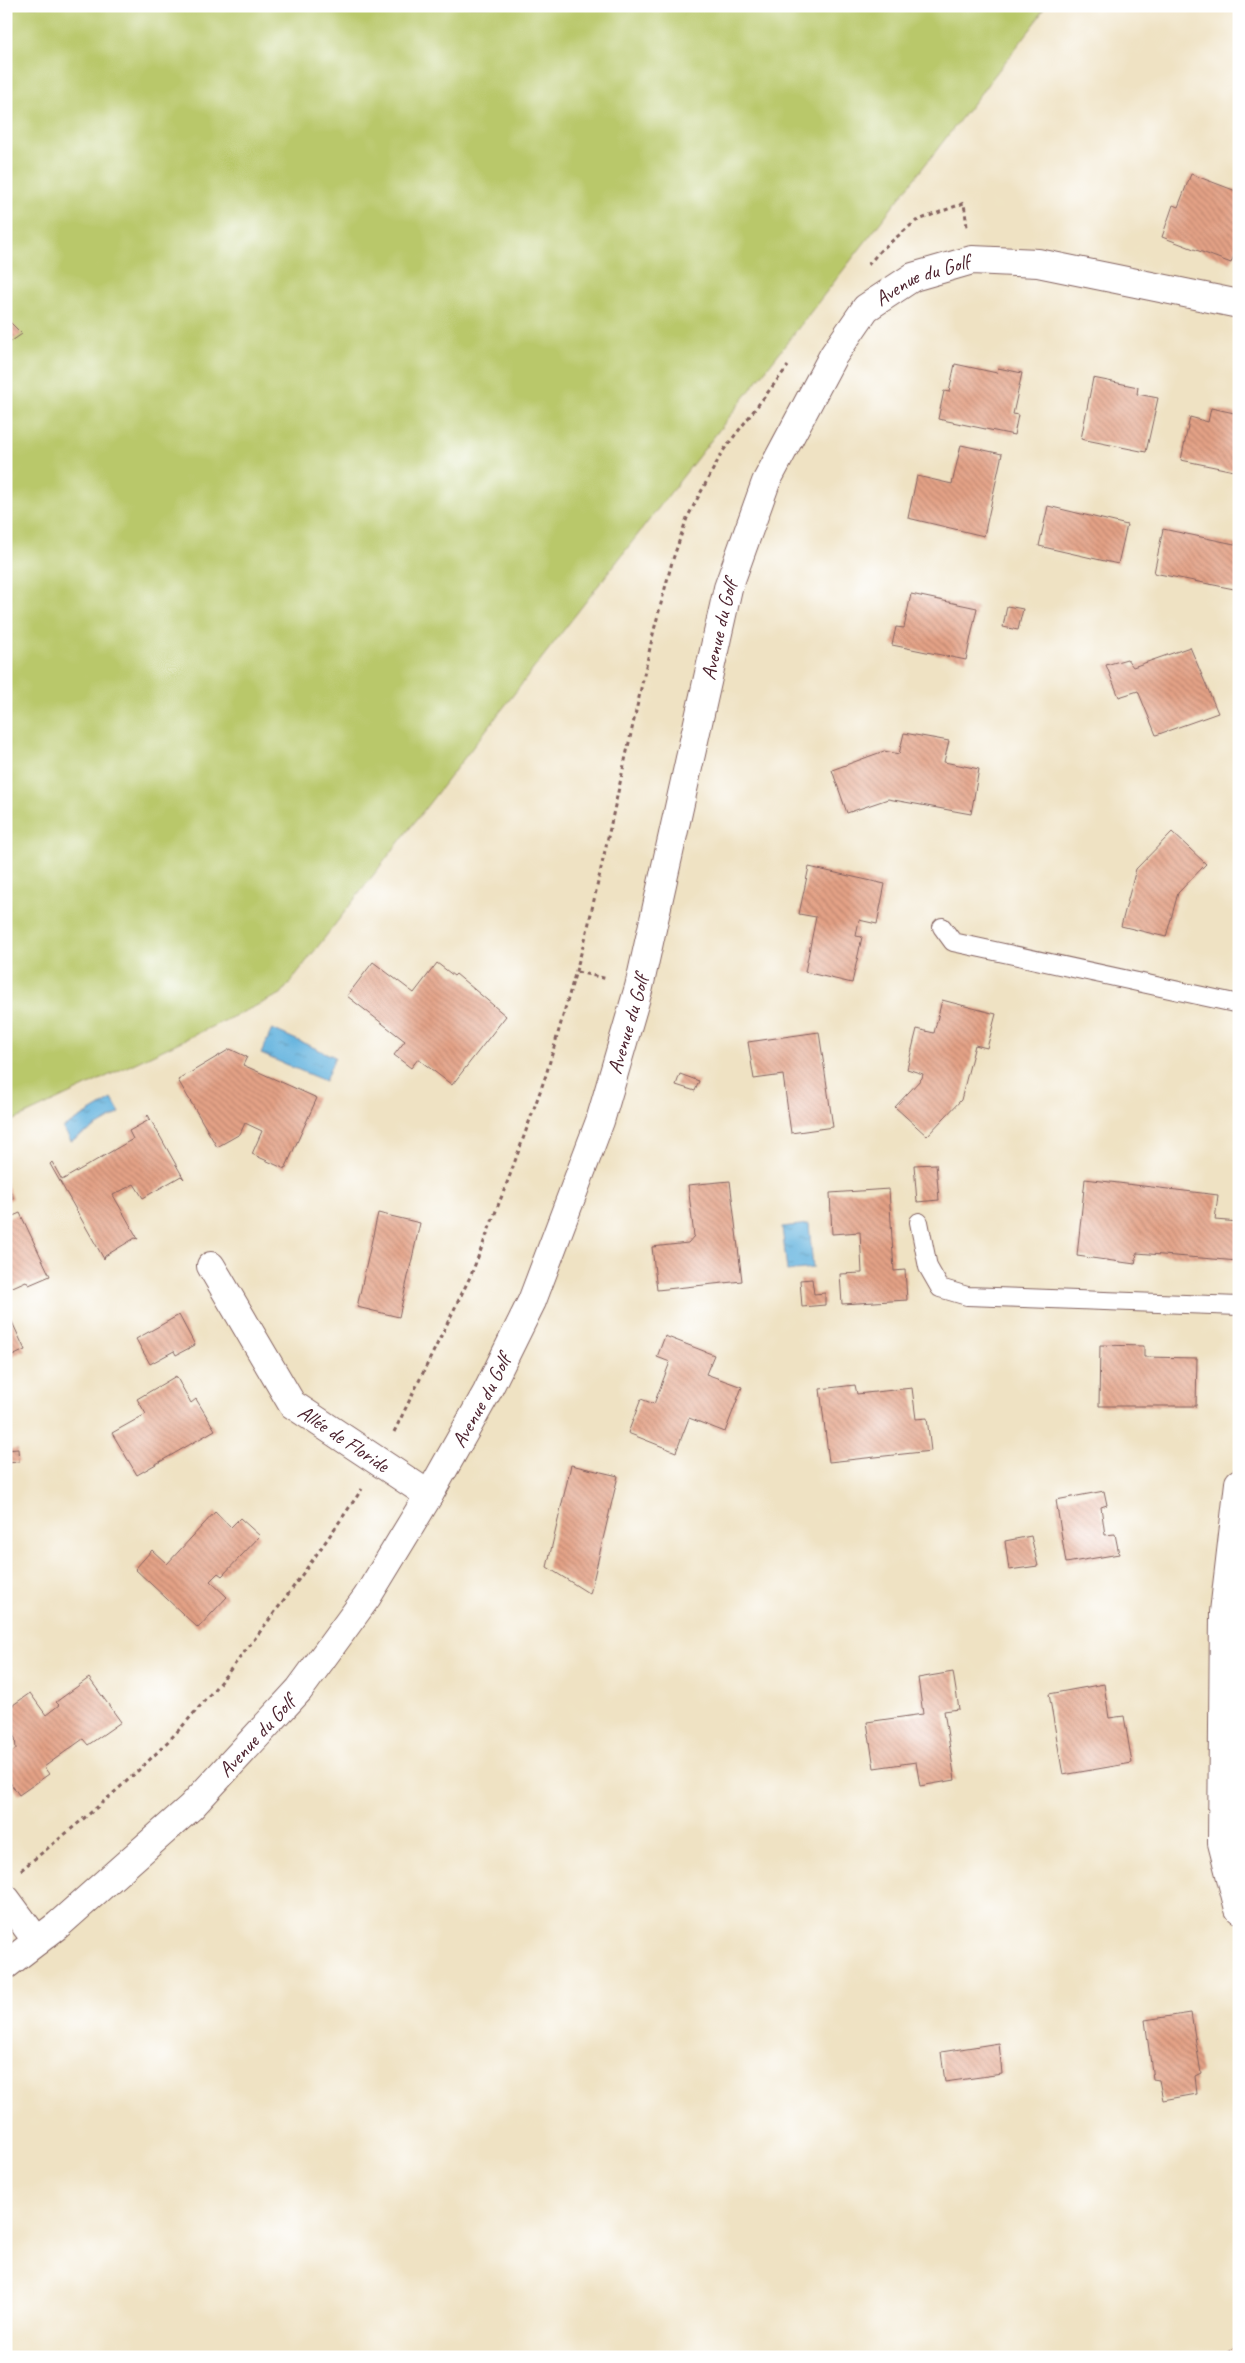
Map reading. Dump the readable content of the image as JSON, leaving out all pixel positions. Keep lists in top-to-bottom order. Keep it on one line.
{"streets":{"street":["Avenue du Golf","Allée de Floride"]},"crossings":[["Avenue du Golf","Allée de Floride"]]}
